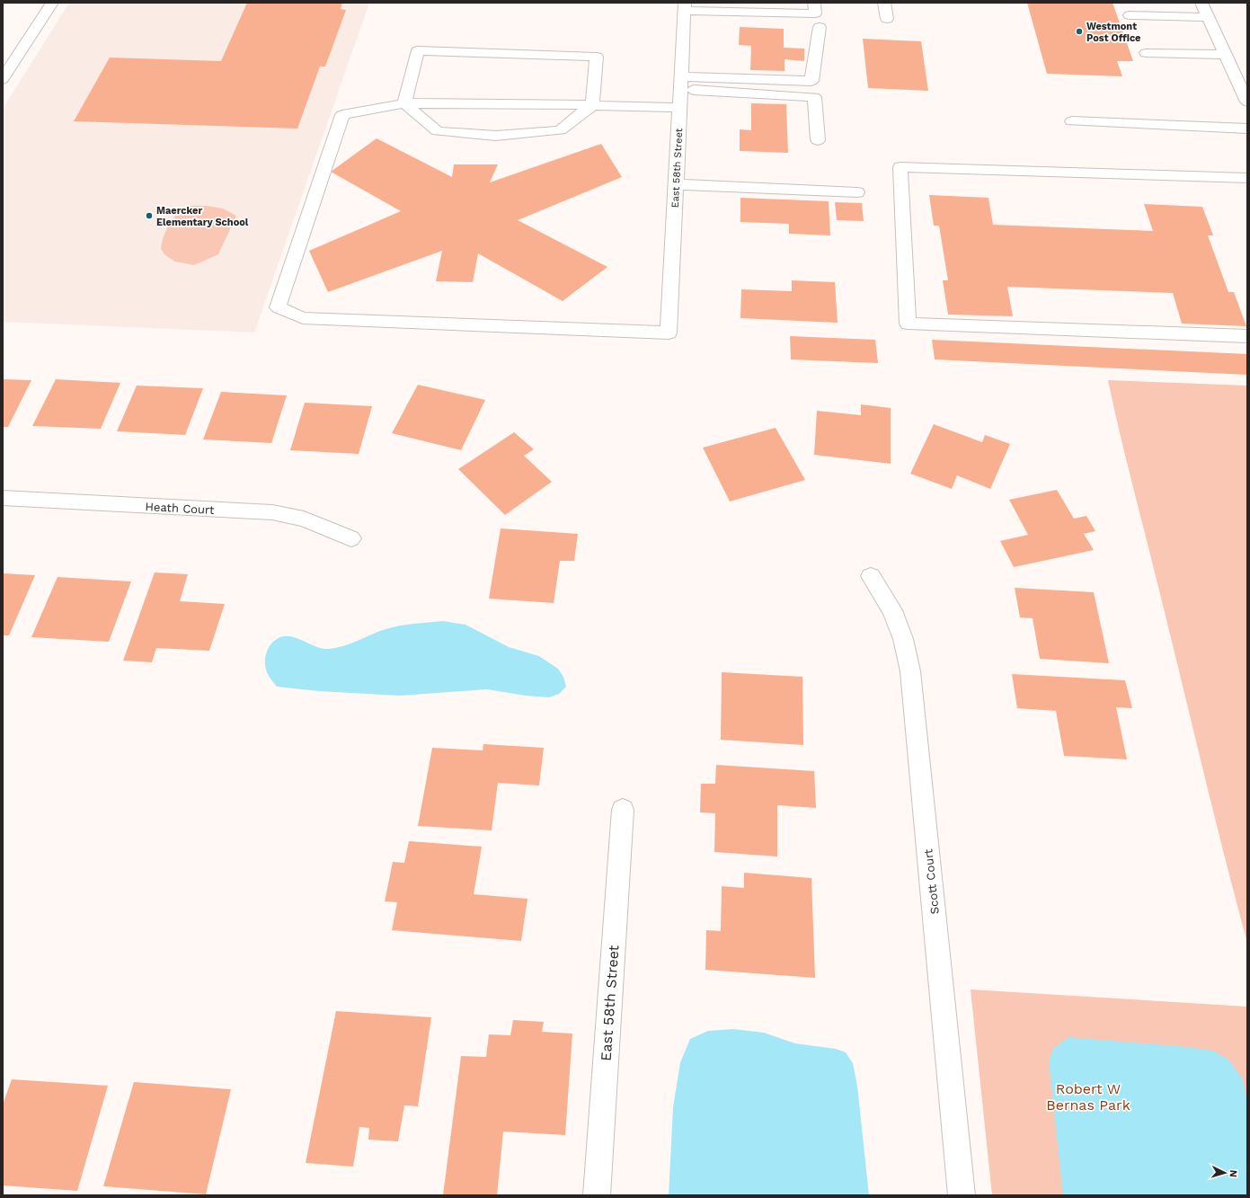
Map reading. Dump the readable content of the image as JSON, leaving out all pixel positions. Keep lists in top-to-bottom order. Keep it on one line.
{"streets":{"street":["East 58th Street","Heath Court","Scott Court"]},"parks":["Robert W Bernas Park"],"places":["Westmont Post Office","Maercker Elementary School"],"north":"right"}
